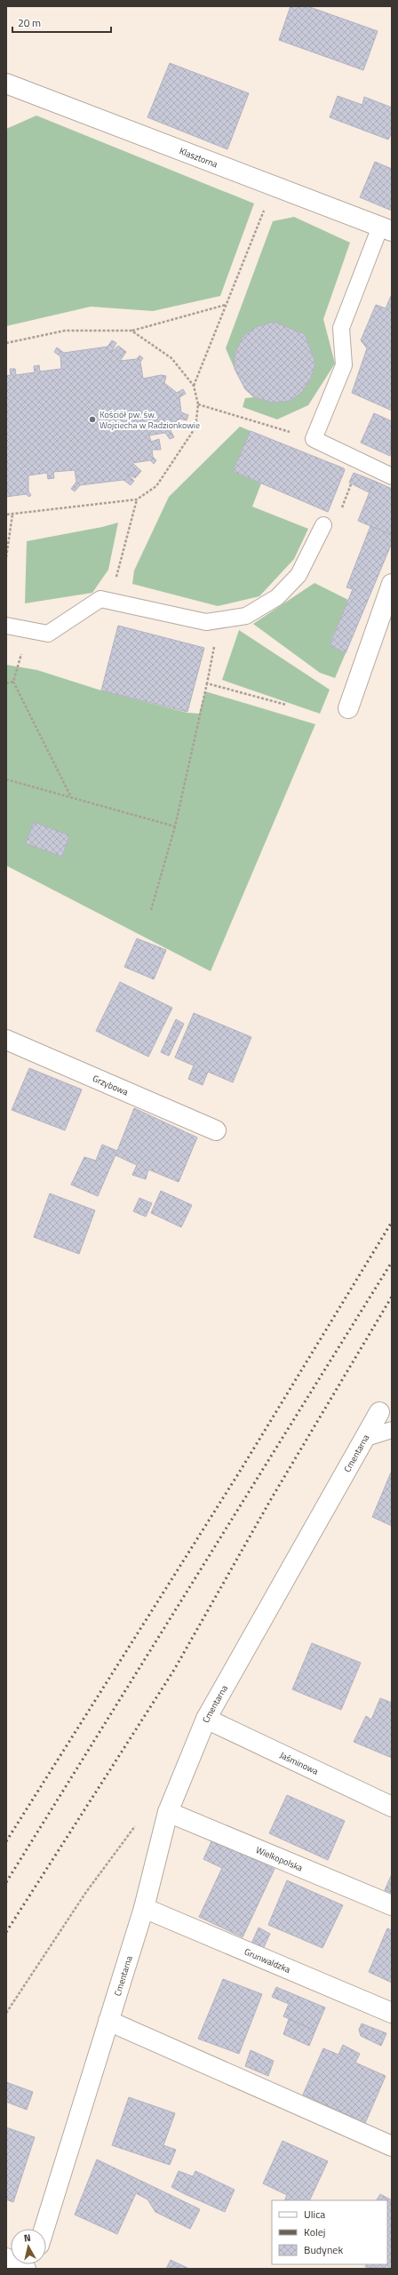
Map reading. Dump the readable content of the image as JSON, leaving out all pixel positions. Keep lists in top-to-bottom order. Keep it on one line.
{"streets":{"street":["Klasztorna","Grzybowa","Cmentarna","Jaśminowa","Wielkopolska","Grunwaldzka"]},"crossings":[["Cmentarna","Jaśminowa"],["Cmentarna","Wielkopolska"],["Cmentarna","Grunwaldzka"]],"places":["Kościół pw. św. Wojciecha w Radzionkowie"],"legend":["Ulica","Kolej","Budynek"],"scale_bar":"20 m","north":"top"}
